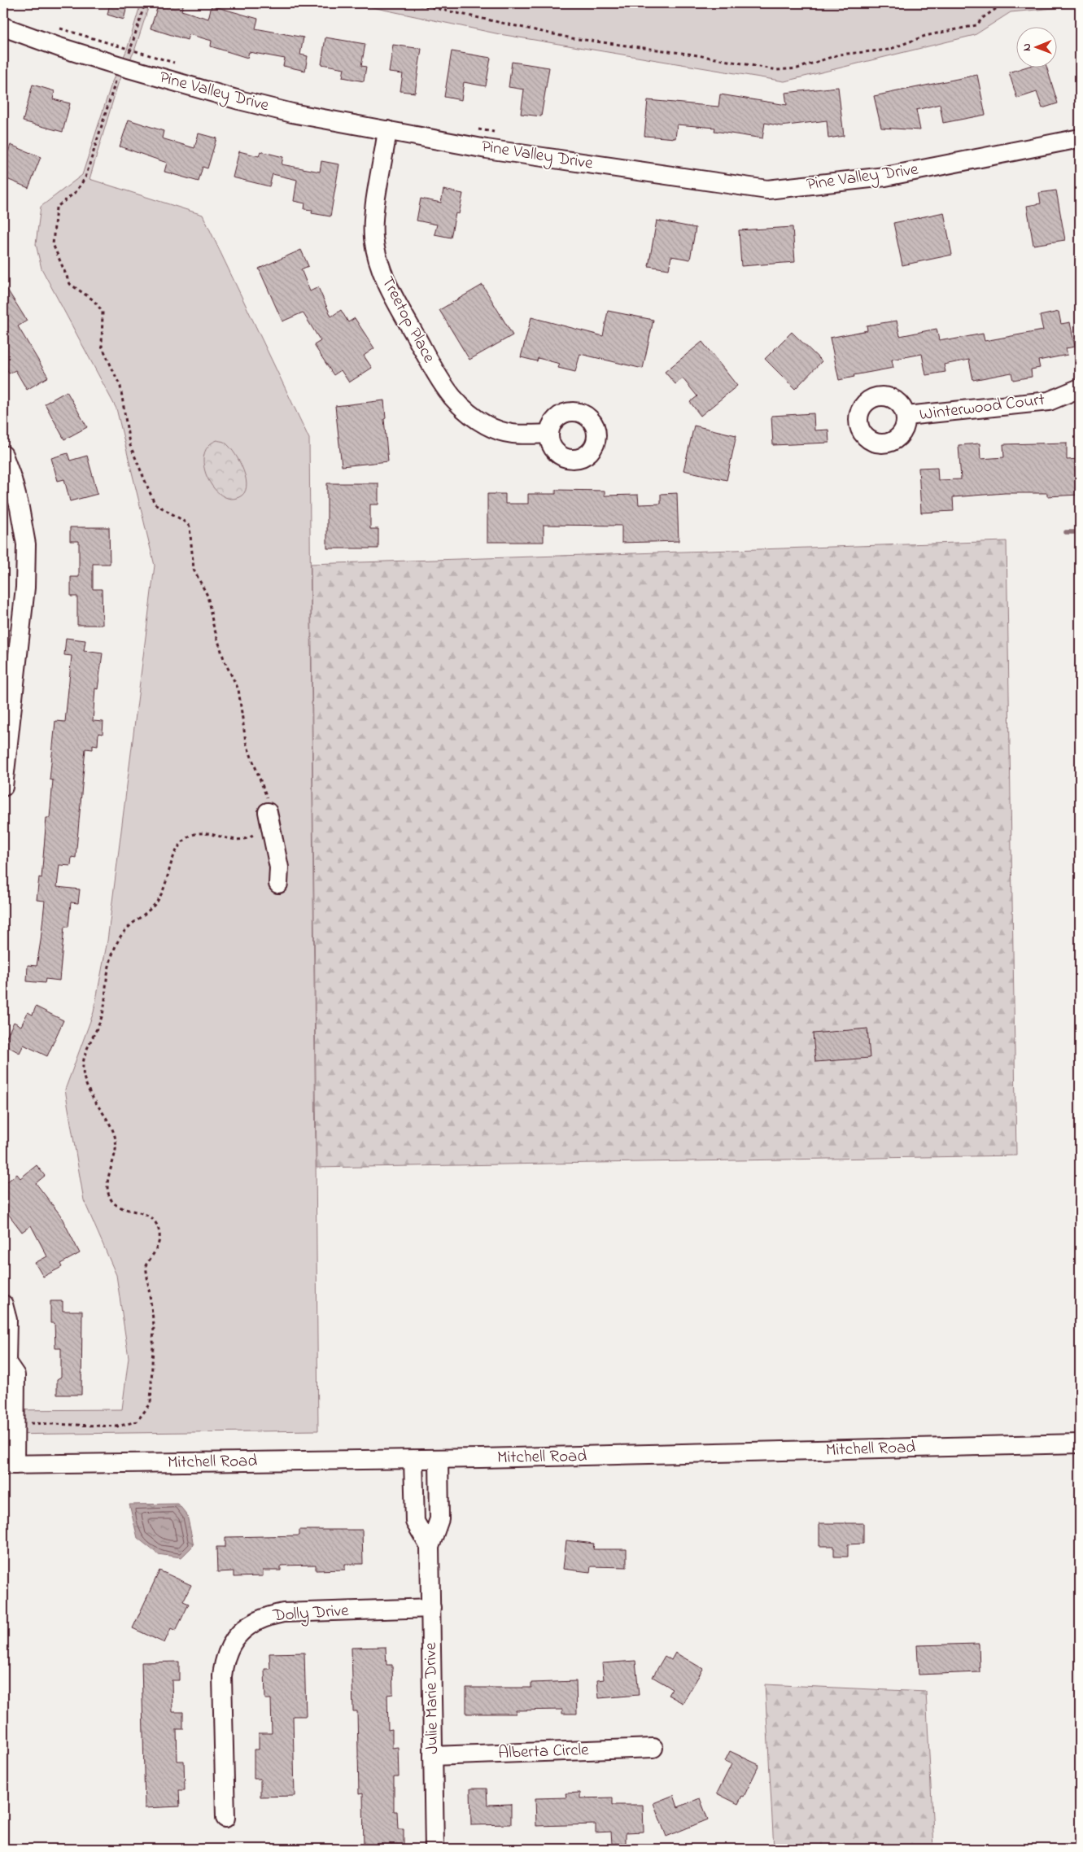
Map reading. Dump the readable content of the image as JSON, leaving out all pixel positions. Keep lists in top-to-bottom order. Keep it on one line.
{"streets":{"street":["Pine Valley Drive","Treetop Place","Winterwood Court","Mitchell Road","Dolly Drive","Julie Marie Drive","Alberta Circle"]},"crossings":[["Pine Valley Drive","Treetop Place"],["Mitchell Road","Julie Marie Drive"],["Dolly Drive","Julie Marie Drive"],["Julie Marie Drive","Alberta Circle"]],"north":"left"}
